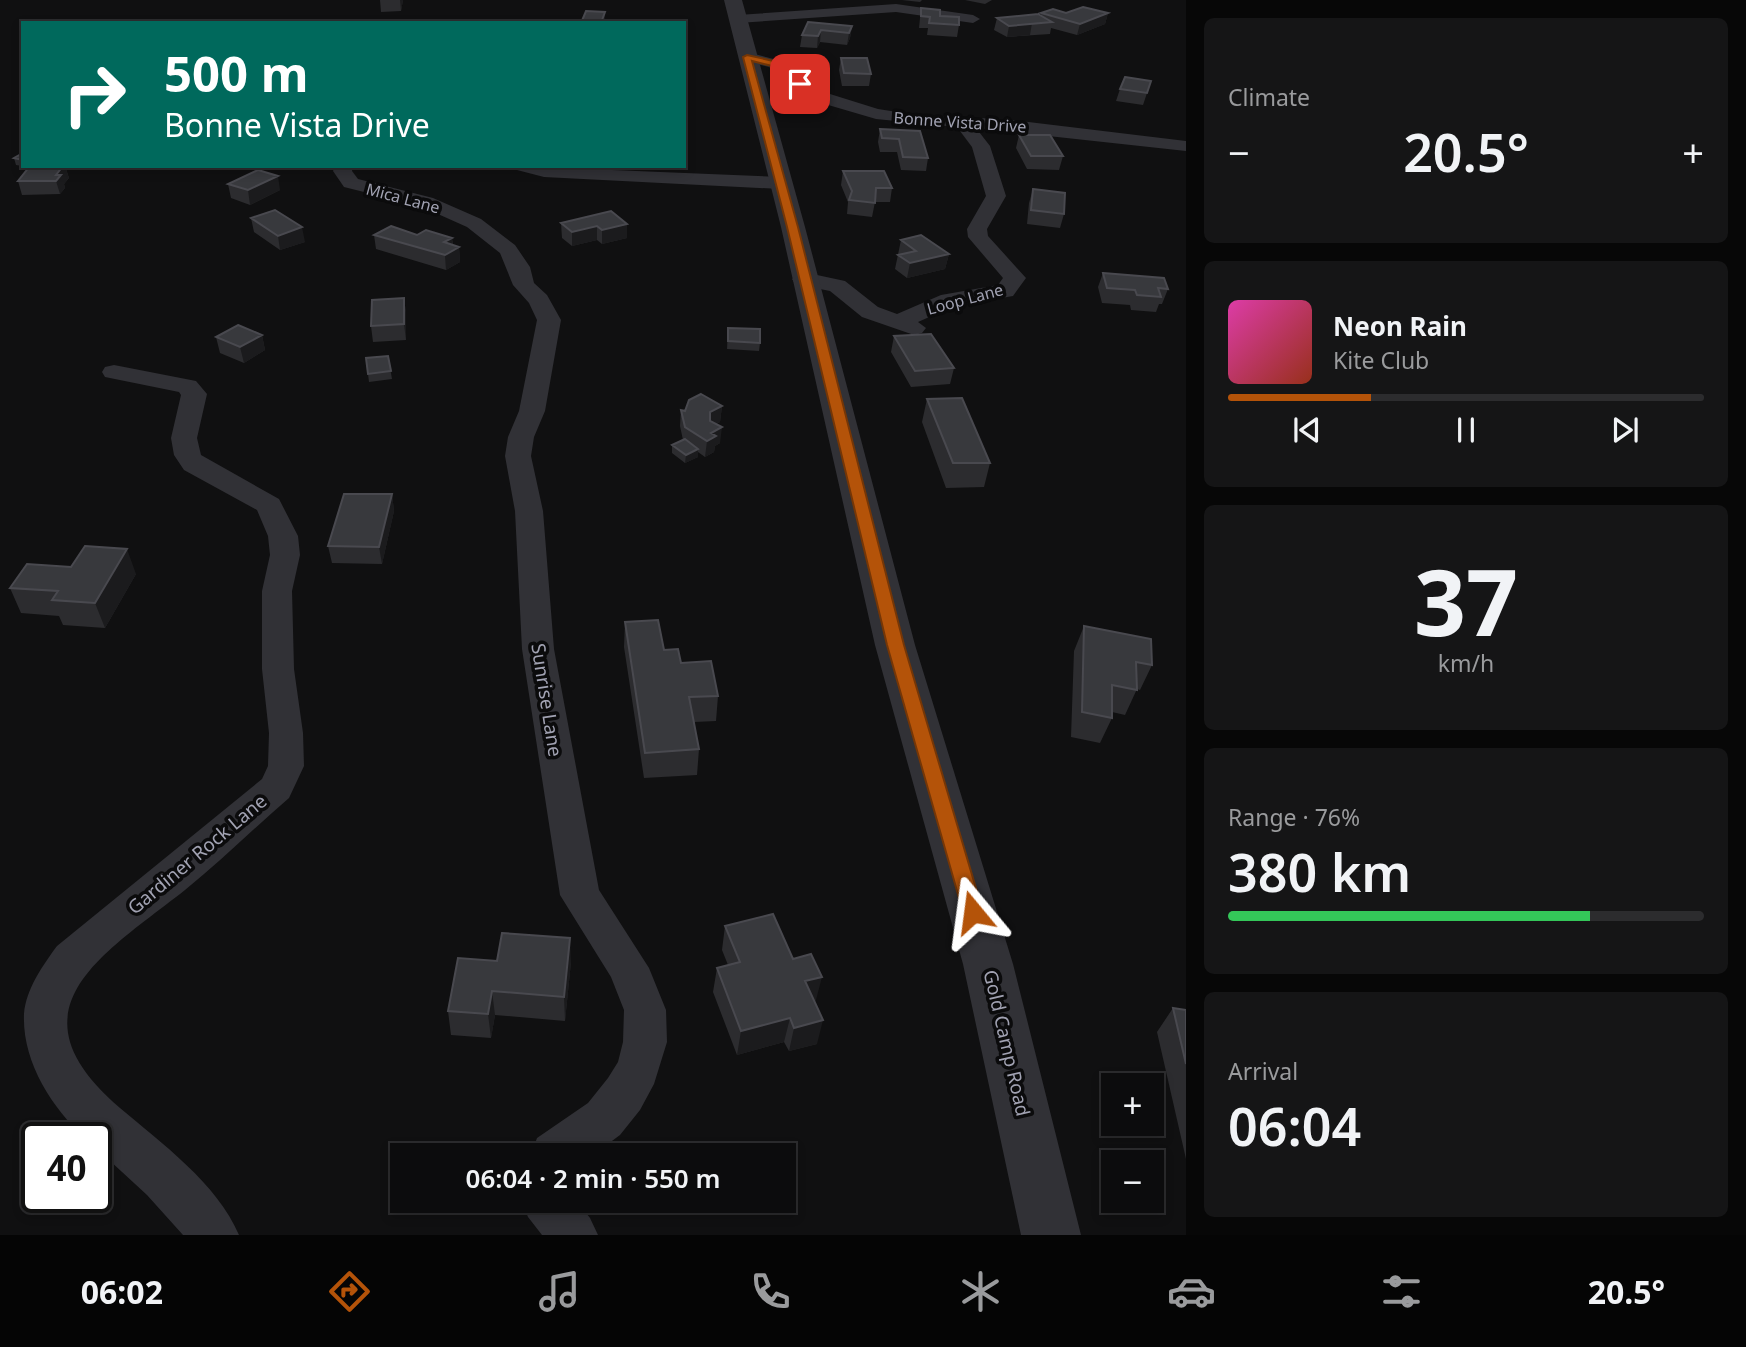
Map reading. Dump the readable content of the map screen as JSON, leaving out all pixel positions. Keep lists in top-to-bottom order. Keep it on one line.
{"streets":{"street":["Bonne Vista Drive","Mica Lane","Loop Lane","Sunrise Lane","Gardiner Rock Lane","Gold Camp Road"]},"crossings":[["Bonne Vista Drive","Loop Lane"],["Bonne Vista Drive","Gold Camp Road"],["Mica Lane","Sunrise Lane"]],"page":{"tile":["Climate",["37","km/h"],["Range · 76%","380 km"],["Arrival","06:04"]],"turn":["500 m","Bonne Vista Drive"],"heat":["−","20.5°","+"],"song":["Neon Rain","Kite Club"],"map_buttons":["+","−"],"limit":"40","trip":"06:04 · 2 min · 550 m","tabs":["06:02","20.5°"]}}
